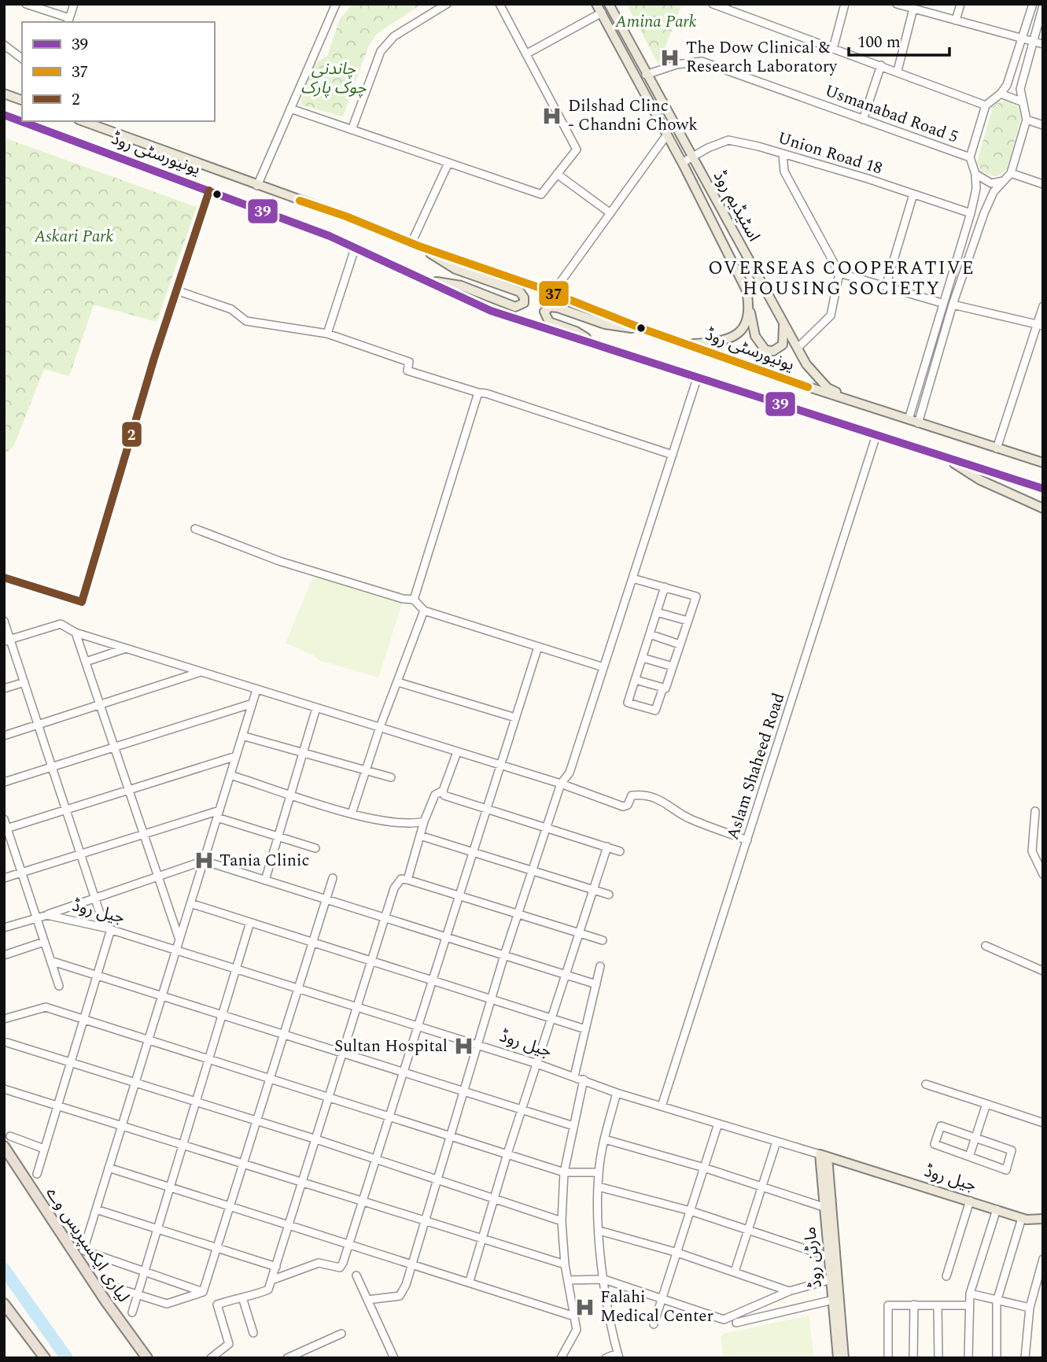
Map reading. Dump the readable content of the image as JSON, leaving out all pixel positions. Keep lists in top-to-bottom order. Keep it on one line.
{"streets":{"highway":["لیاری ایکسپریس وے"],"main road":["یونیورسٹی روڈ","اسٹیڈیم روڈ","جیل روڈ","مارٹن روڈ"],"street":["Usmanabad Road 5","Union Road 18","Aslam Shaheed Road"]},"crossings":[["Usmanabad Road 5","اسٹیڈیم روڈ"],["Union Road 18","اسٹیڈیم روڈ"],["یونیورسٹی روڈ","اسٹیڈیم روڈ"],["یونیورسٹی روڈ","Aslam Shaheed Road"],["Aslam Shaheed Road","جیل روڈ"],["جیل روڈ","مارٹن روڈ"]],"districts":["OVERSEAS COOPERATIVE HOUSING SOCIETY"],"parks":["Amina Park","چاندنی چوک پارک","Askari Park"],"places":{"hospital":["The Dow Clinical & Research Laboratory","Dilshad Clinc - Chandni Chowk","Tania Clinic","Sultan Hospital","Falahi Medical Center"]},"lines":["transit line 39","transit line 2","transit line 37"],"legend":["39","37","2"],"scale_bar":"100 m"}
